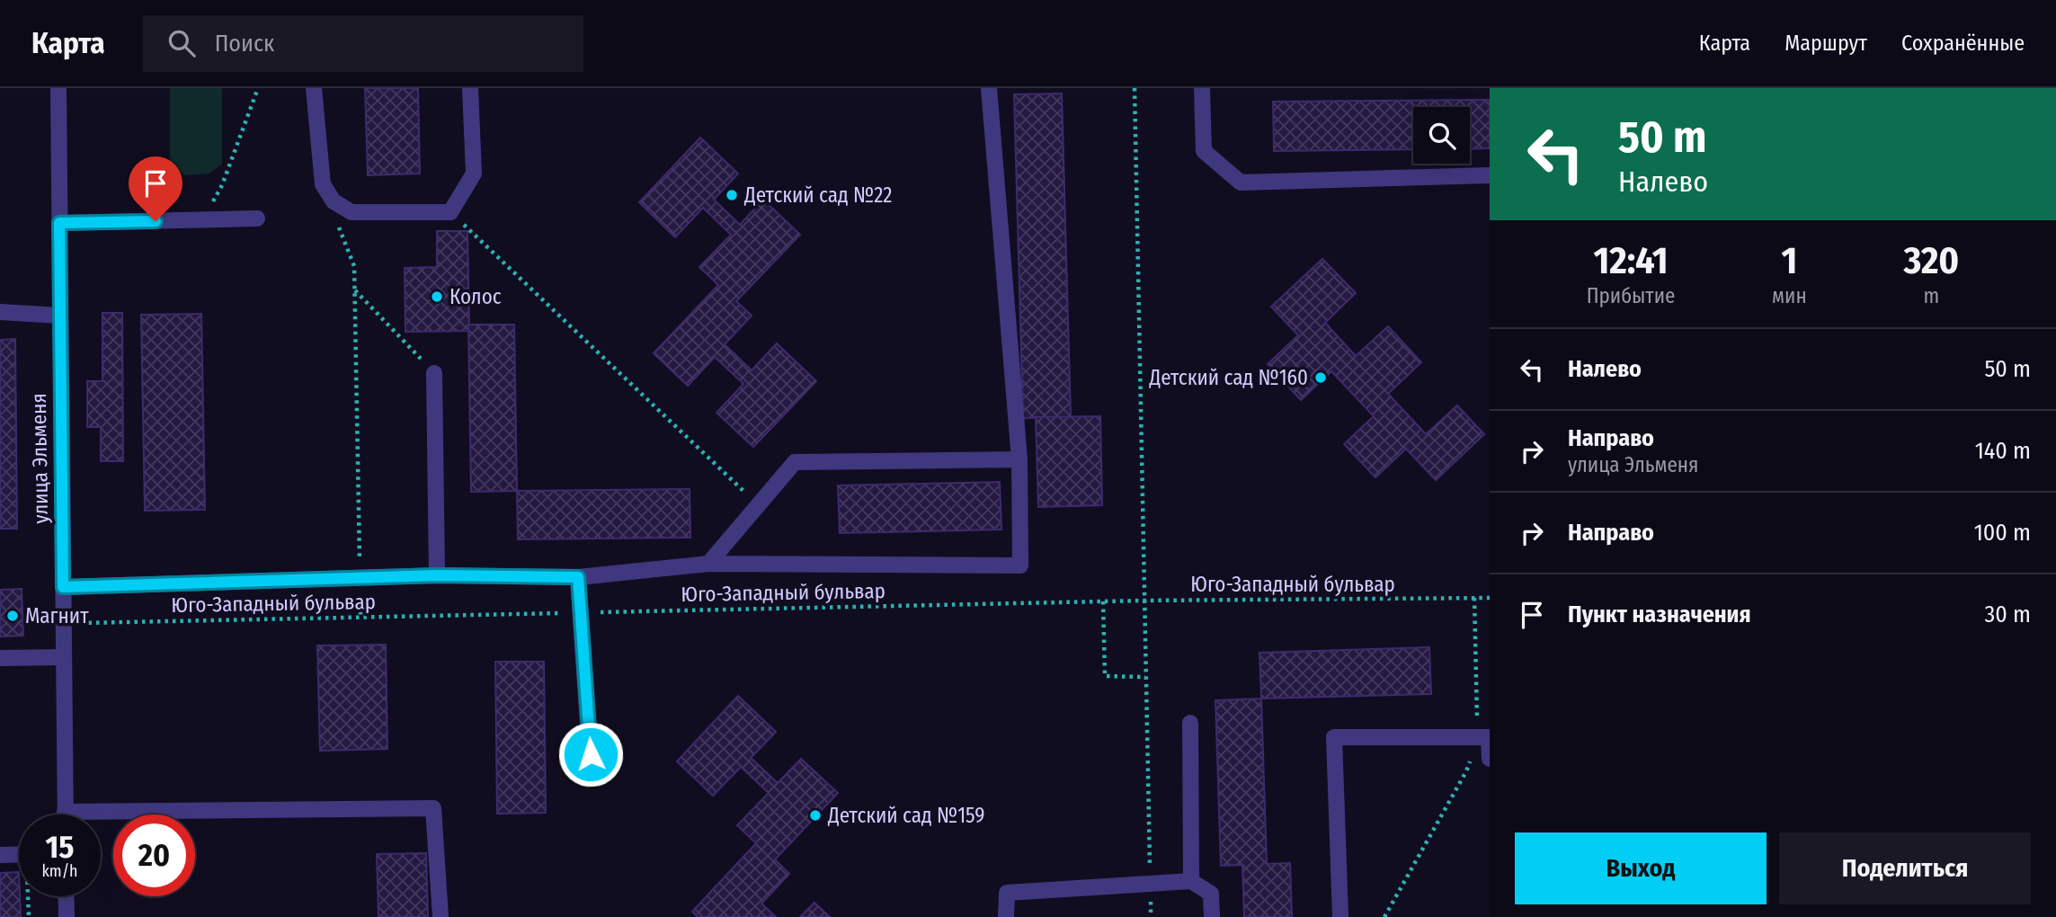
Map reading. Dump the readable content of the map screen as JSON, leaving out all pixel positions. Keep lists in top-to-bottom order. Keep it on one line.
{"streets":{"street":["улица Эльменя"],"path":["Юго-Западный бульвар"]},"places":["Детский сад №22","Колос","Детский сад №160","Магнит","Детский сад №159"],"page":{"header":"Карта","search":"Поиск","nav":["Карта","Маршрут","Сохранённые"],"turn":["50 m","Налево"],"eta":["12:41","Прибытие","1","мин","320","m"],"list":[{"name":"Налево","value":"50 m"},{"name":"Направо","note":"улица Эльменя","value":"140 m"},{"name":"Направо","value":"100 m"},{"name":"Пункт назначения","value":"30 m"}],"speed":"15 km/h","limit":"20","buttons":["Выход","Поделиться"]}}
